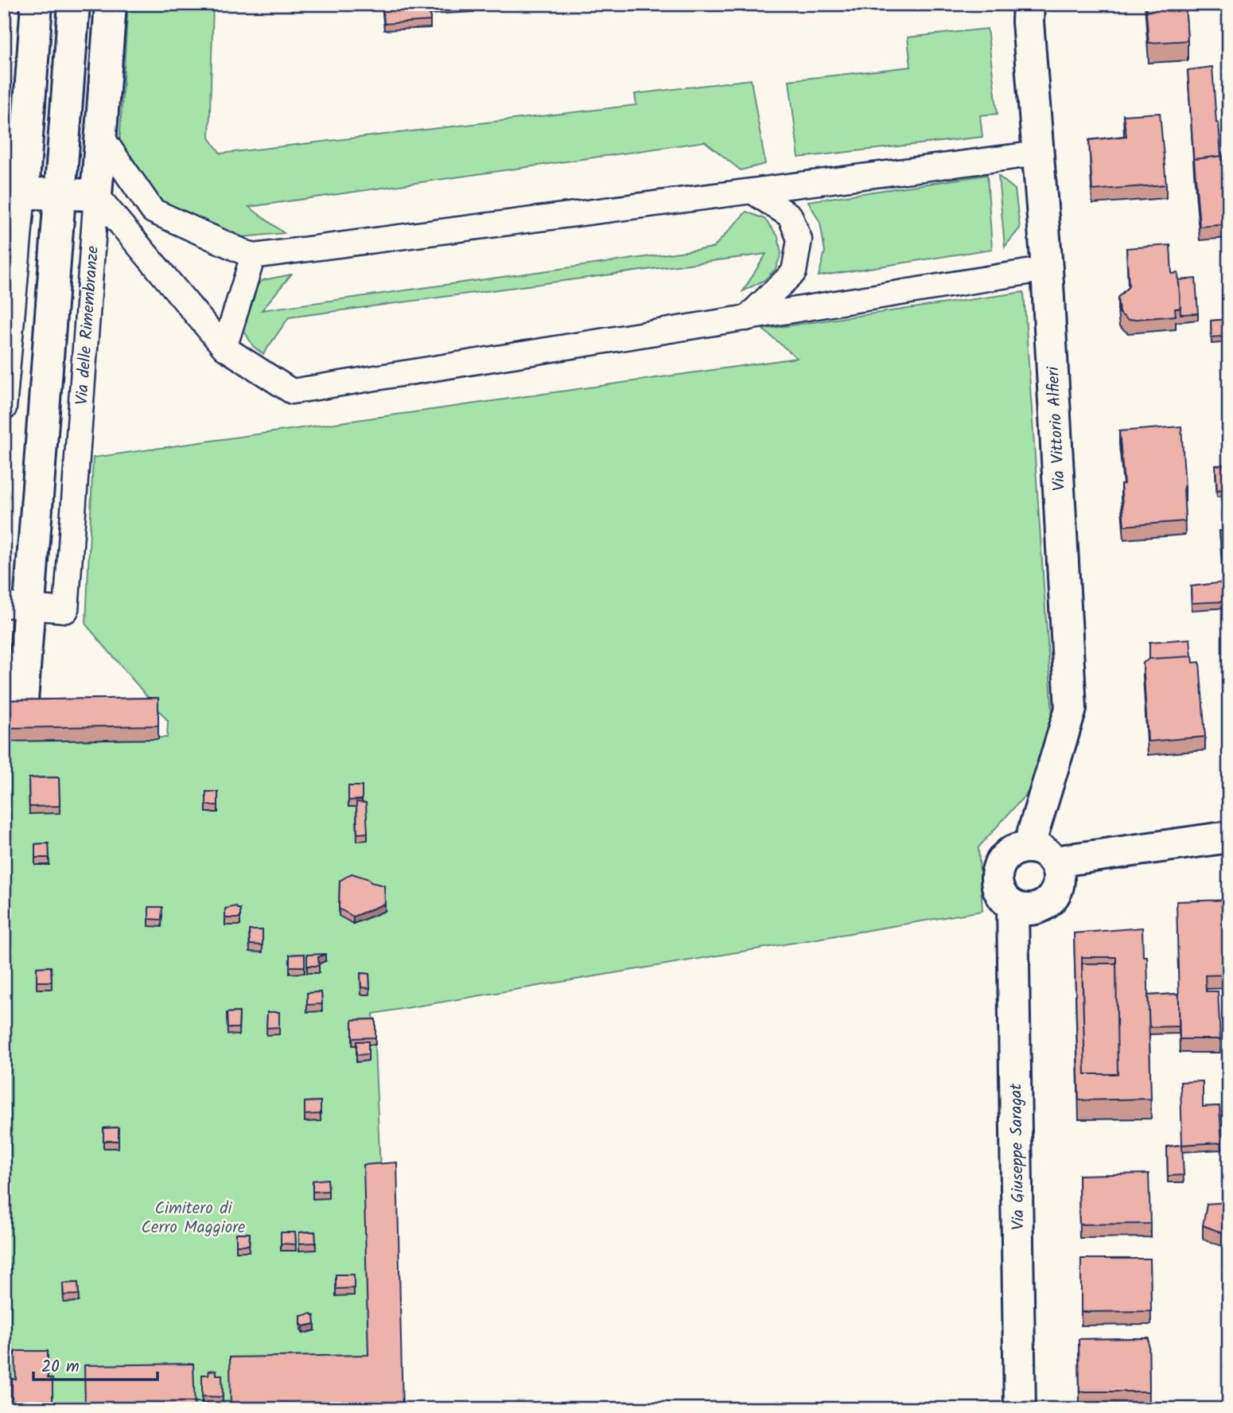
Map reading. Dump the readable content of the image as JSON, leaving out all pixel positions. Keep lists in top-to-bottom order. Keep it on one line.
{"streets":{"street":["Via delle Rimembranze","Via Vittorio Alfieri","Via Giuseppe Saragat"]},"crossings":[["Via Vittorio Alfieri","Via Giuseppe Saragat"]],"parks":["Cimitero di Cerro Maggiore"],"scale_bar":"20 m"}
